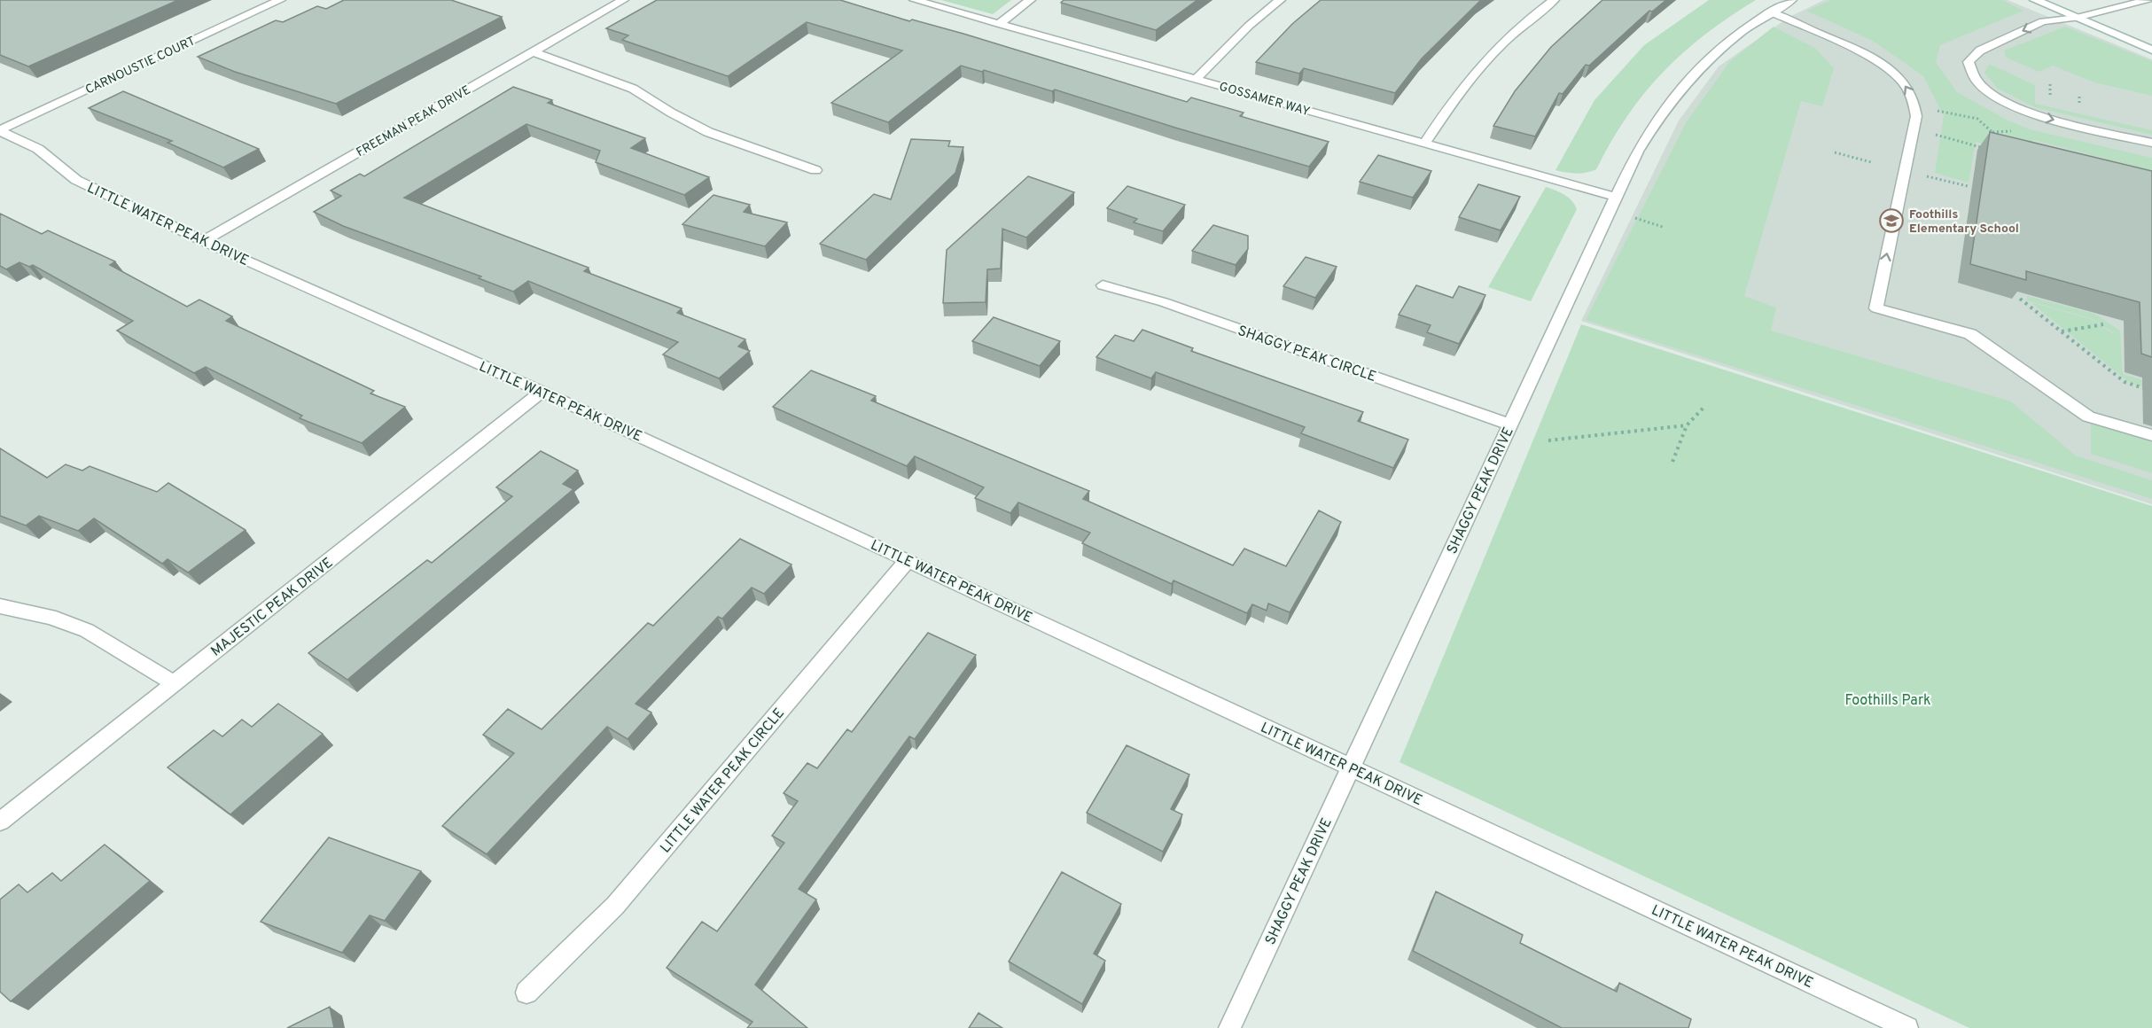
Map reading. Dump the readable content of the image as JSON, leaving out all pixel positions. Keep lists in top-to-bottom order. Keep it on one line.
{"streets":{"street":["CARNOUSTIE COURT","GOSSAMER WAY","FREEMAN PEAK DRIVE","LITTLE WATER PEAK DRIVE","SHAGGY PEAK CIRCLE","SHAGGY PEAK DRIVE","MAJESTIC PEAK DRIVE","LITTLE WATER PEAK CIRCLE"]},"crossings":[["CARNOUSTIE COURT","LITTLE WATER PEAK DRIVE"],["GOSSAMER WAY","SHAGGY PEAK DRIVE"],["FREEMAN PEAK DRIVE","LITTLE WATER PEAK DRIVE"],["LITTLE WATER PEAK DRIVE","SHAGGY PEAK DRIVE"],["LITTLE WATER PEAK DRIVE","MAJESTIC PEAK DRIVE"],["LITTLE WATER PEAK DRIVE","LITTLE WATER PEAK CIRCLE"],["SHAGGY PEAK CIRCLE","SHAGGY PEAK DRIVE"]],"parks":["Foothills Park"],"places":{"school or university":["Foothills Elementary School"]}}
